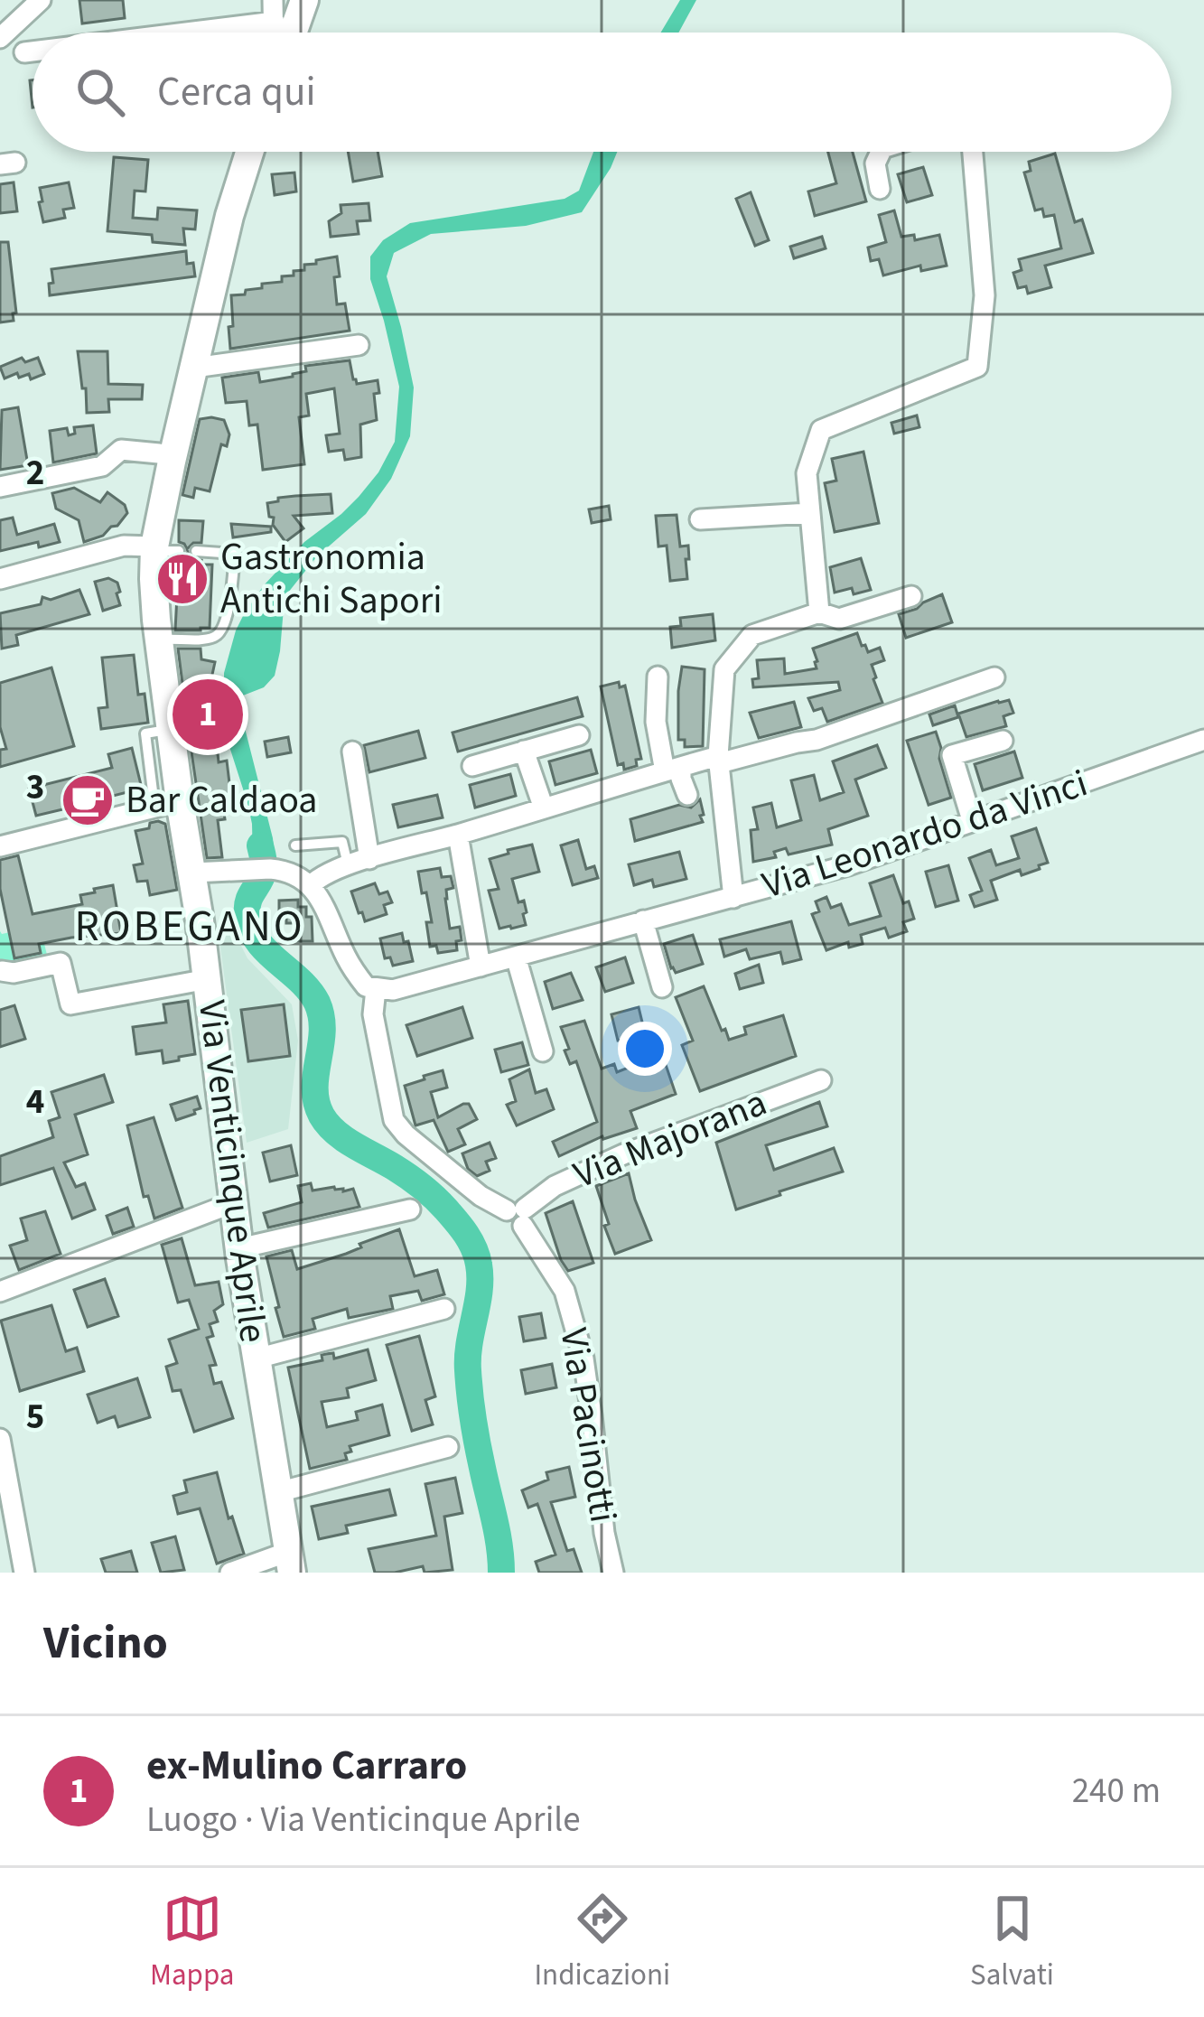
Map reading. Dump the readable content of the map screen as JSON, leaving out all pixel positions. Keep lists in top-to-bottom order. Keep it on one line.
{"streets":{"main road":["Via Venticinque Aprile"],"street":["Via Leonardo da Vinci","Via Majorana","Via Pacinotti"]},"crossings":[["Via Leonardo da Vinci","Via Pacinotti"],["Via Majorana","Via Pacinotti"]],"districts":["ROBEGANO"],"places":{"restaurant":["Gastronomia Antichi Sapori"],"cafe":["Bar Caldaoa"]},"page":{"search":"Cerca qui","pins":"1","heading":"Vicino","list":[{"mark":"1","name":"ex-Mulino Carraro","note":"Luogo · Via Venticinque Aprile","value":"240 m"}],"nav":["Mappa","Indicazioni","Salvati"]},"grid":{"rows":["2","3","4","5"]}}
